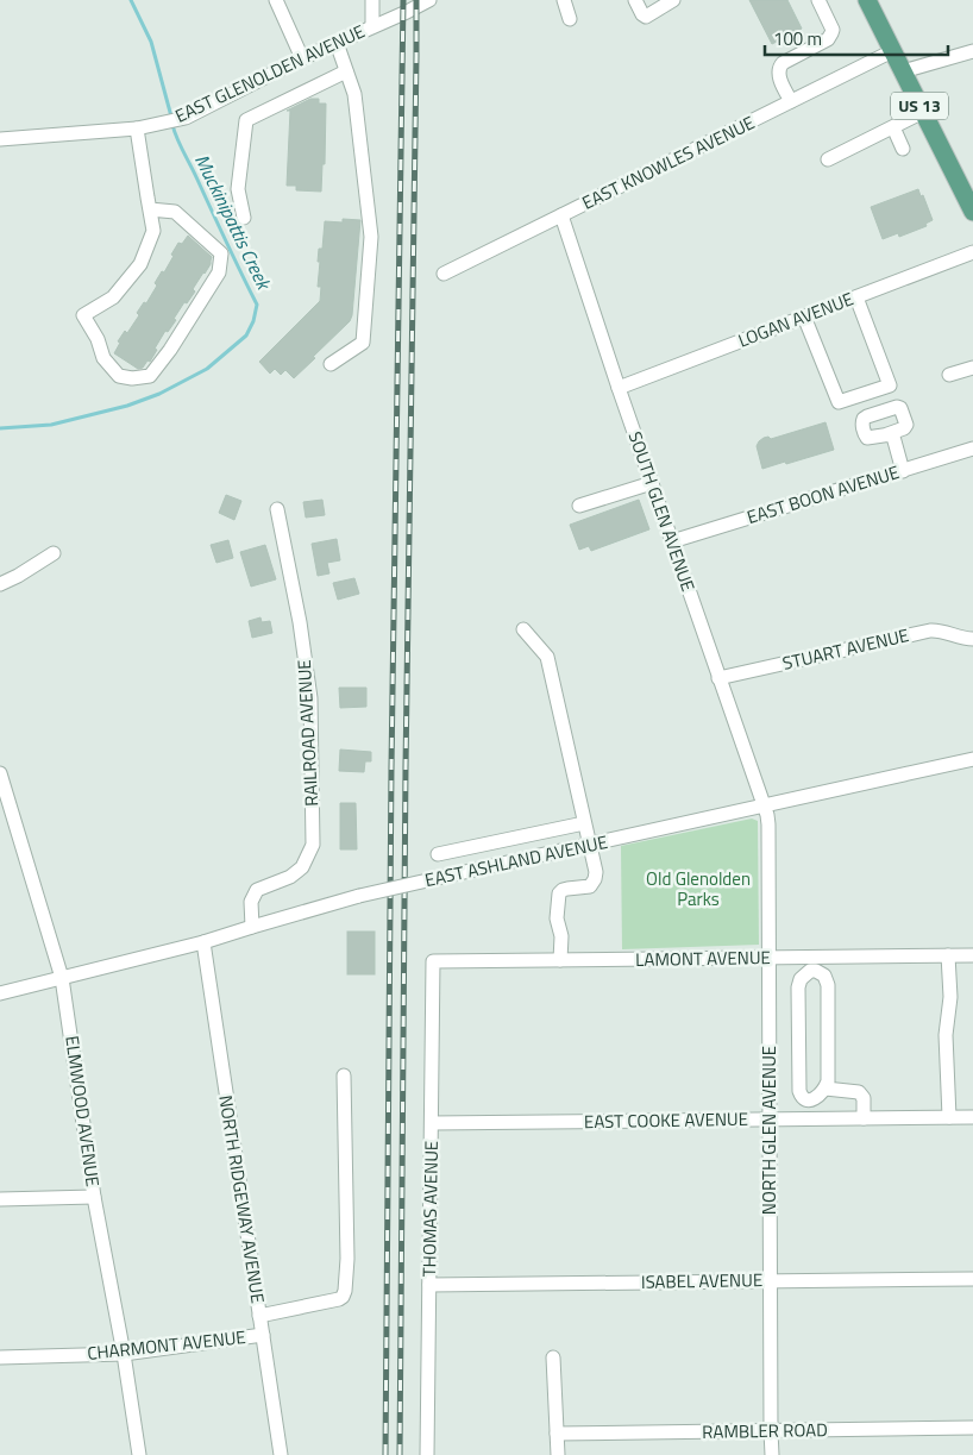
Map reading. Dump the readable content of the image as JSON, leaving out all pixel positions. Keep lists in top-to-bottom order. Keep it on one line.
{"streets":{"main road":["US 13"],"street":["EAST GLENOLDEN AVENUE","EAST KNOWLES AVENUE","LOGAN AVENUE","EAST BOON AVENUE","SOUTH GLEN AVENUE","STUART AVENUE","RAILROAD AVENUE","EAST ASHLAND AVENUE","LAMONT AVENUE","ELMWOOD AVENUE","EAST COOKE AVENUE","NORTH GLEN AVENUE","NORTH RIDGEWAY AVENUE","THOMAS AVENUE","ISABEL AVENUE","CHARMONT AVENUE","RAMBLER ROAD"]},"crossings":[["US 13","EAST KNOWLES AVENUE"],["EAST KNOWLES AVENUE","SOUTH GLEN AVENUE"],["LOGAN AVENUE","SOUTH GLEN AVENUE"],["EAST BOON AVENUE","SOUTH GLEN AVENUE"],["SOUTH GLEN AVENUE","STUART AVENUE"],["SOUTH GLEN AVENUE","EAST ASHLAND AVENUE"],["SOUTH GLEN AVENUE","NORTH GLEN AVENUE"],["RAILROAD AVENUE","EAST ASHLAND AVENUE"],["EAST ASHLAND AVENUE","ELMWOOD AVENUE"],["EAST ASHLAND AVENUE","NORTH GLEN AVENUE"],["EAST ASHLAND AVENUE","NORTH RIDGEWAY AVENUE"],["LAMONT AVENUE","NORTH GLEN AVENUE"],["LAMONT AVENUE","THOMAS AVENUE"],["ELMWOOD AVENUE","CHARMONT AVENUE"],["EAST COOKE AVENUE","NORTH GLEN AVENUE"],["EAST COOKE AVENUE","THOMAS AVENUE"],["NORTH GLEN AVENUE","ISABEL AVENUE"],["NORTH GLEN AVENUE","RAMBLER ROAD"],["NORTH RIDGEWAY AVENUE","CHARMONT AVENUE"],["THOMAS AVENUE","ISABEL AVENUE"]],"water":["Muckinipattis Creek"],"parks":["Old Glenolden Parks"],"scale_bar":"100 m"}
